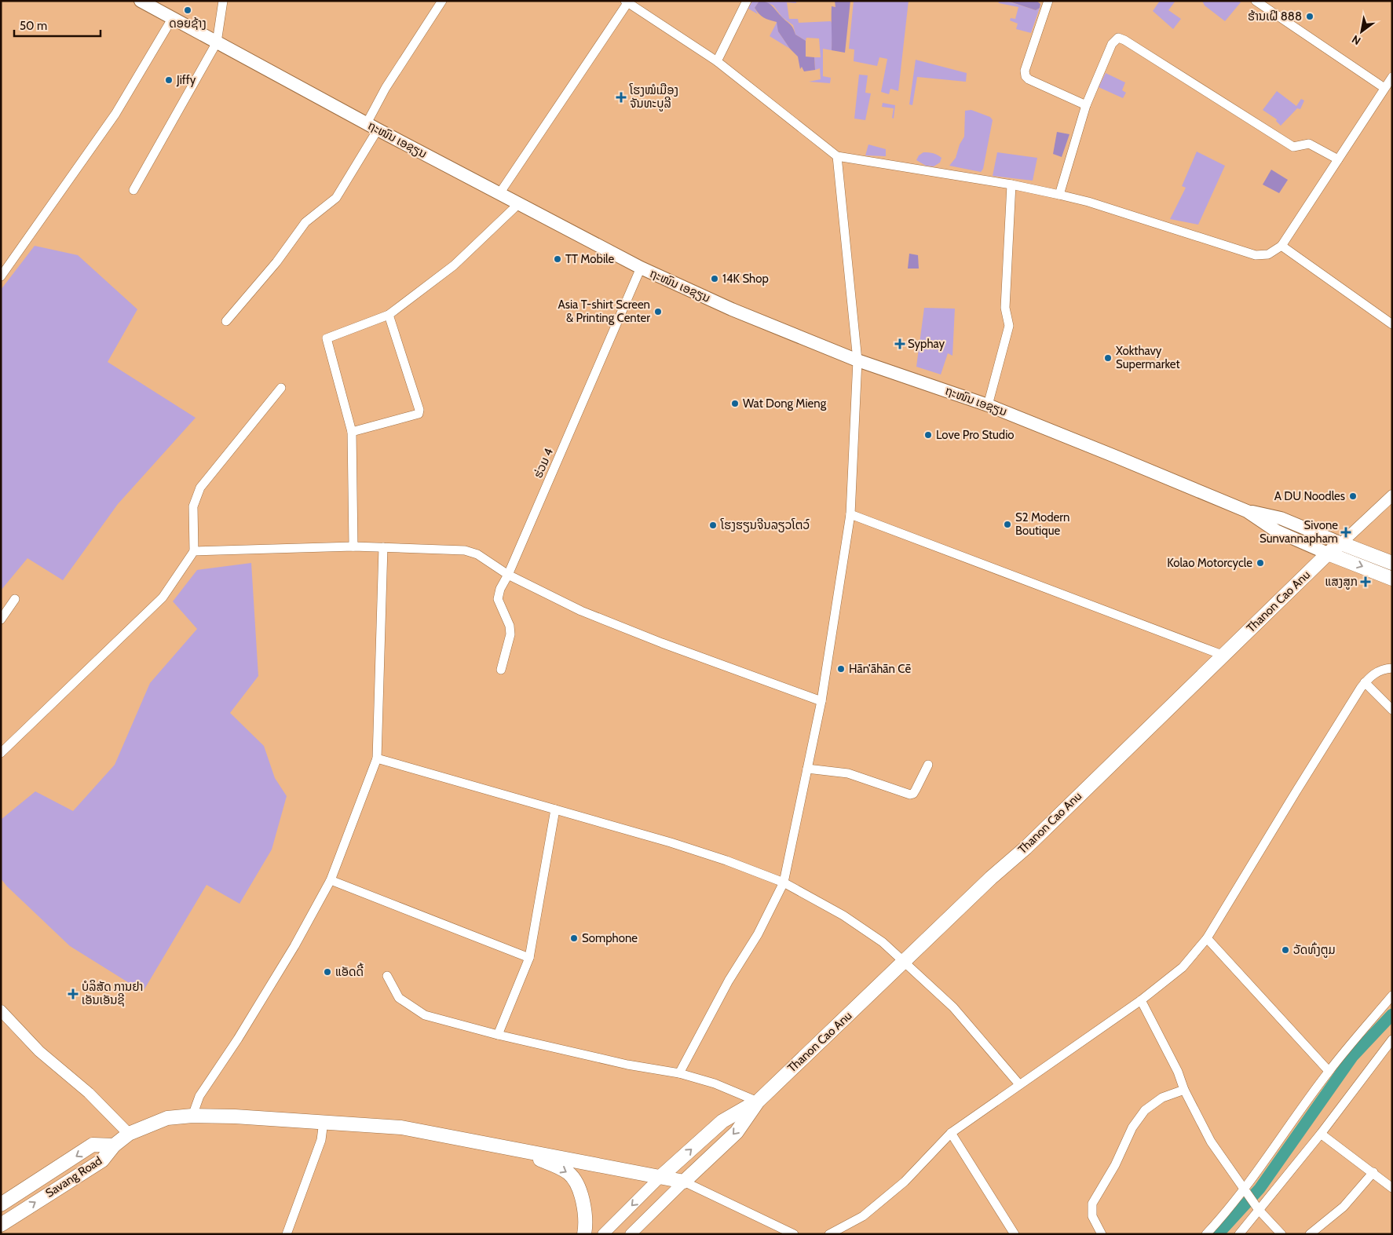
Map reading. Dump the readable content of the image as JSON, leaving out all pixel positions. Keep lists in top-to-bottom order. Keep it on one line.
{"streets":{"main road":["ຖະໜົນ ເອຊຽນ","Thanon Cao Anu","Savang Road"],"street":["ຮ່ວມ 4"]},"crossings":[["ຖະໜົນ ເອຊຽນ","ຮ່ວມ 4"],["ຖະໜົນ ເອຊຽນ","Thanon Cao Anu"]],"places":{"other":["ດອຍຊ້າງ","ຮ້ານເຝີ 888","Jiffy","TT Mobile","14K Shop","Asia T-shirt Screen & Printing Center","Xokthavy Supermarket","Wat Dong Mieng","Love Pro Studio","A DU Noodles","S2 Modern Boutique","ໂຮງຮຽນຈີນລຽວໂຕວ໌","Kolao Motorcycle","Hān’āhān Cē","Somphone","ວັດທົ່ງຕູມ","ແອັດດີ້"],"health":["ໂຮງໝໍເມືອງ ຈັນທະບູລີ","Syphay","Sivone Sunvannapham","ແສງສູກ","ບໍລິສັດ ການຢາ ເອັນເອັນຊີ"]},"scale_bar":"50 m","north":"bottom left"}
